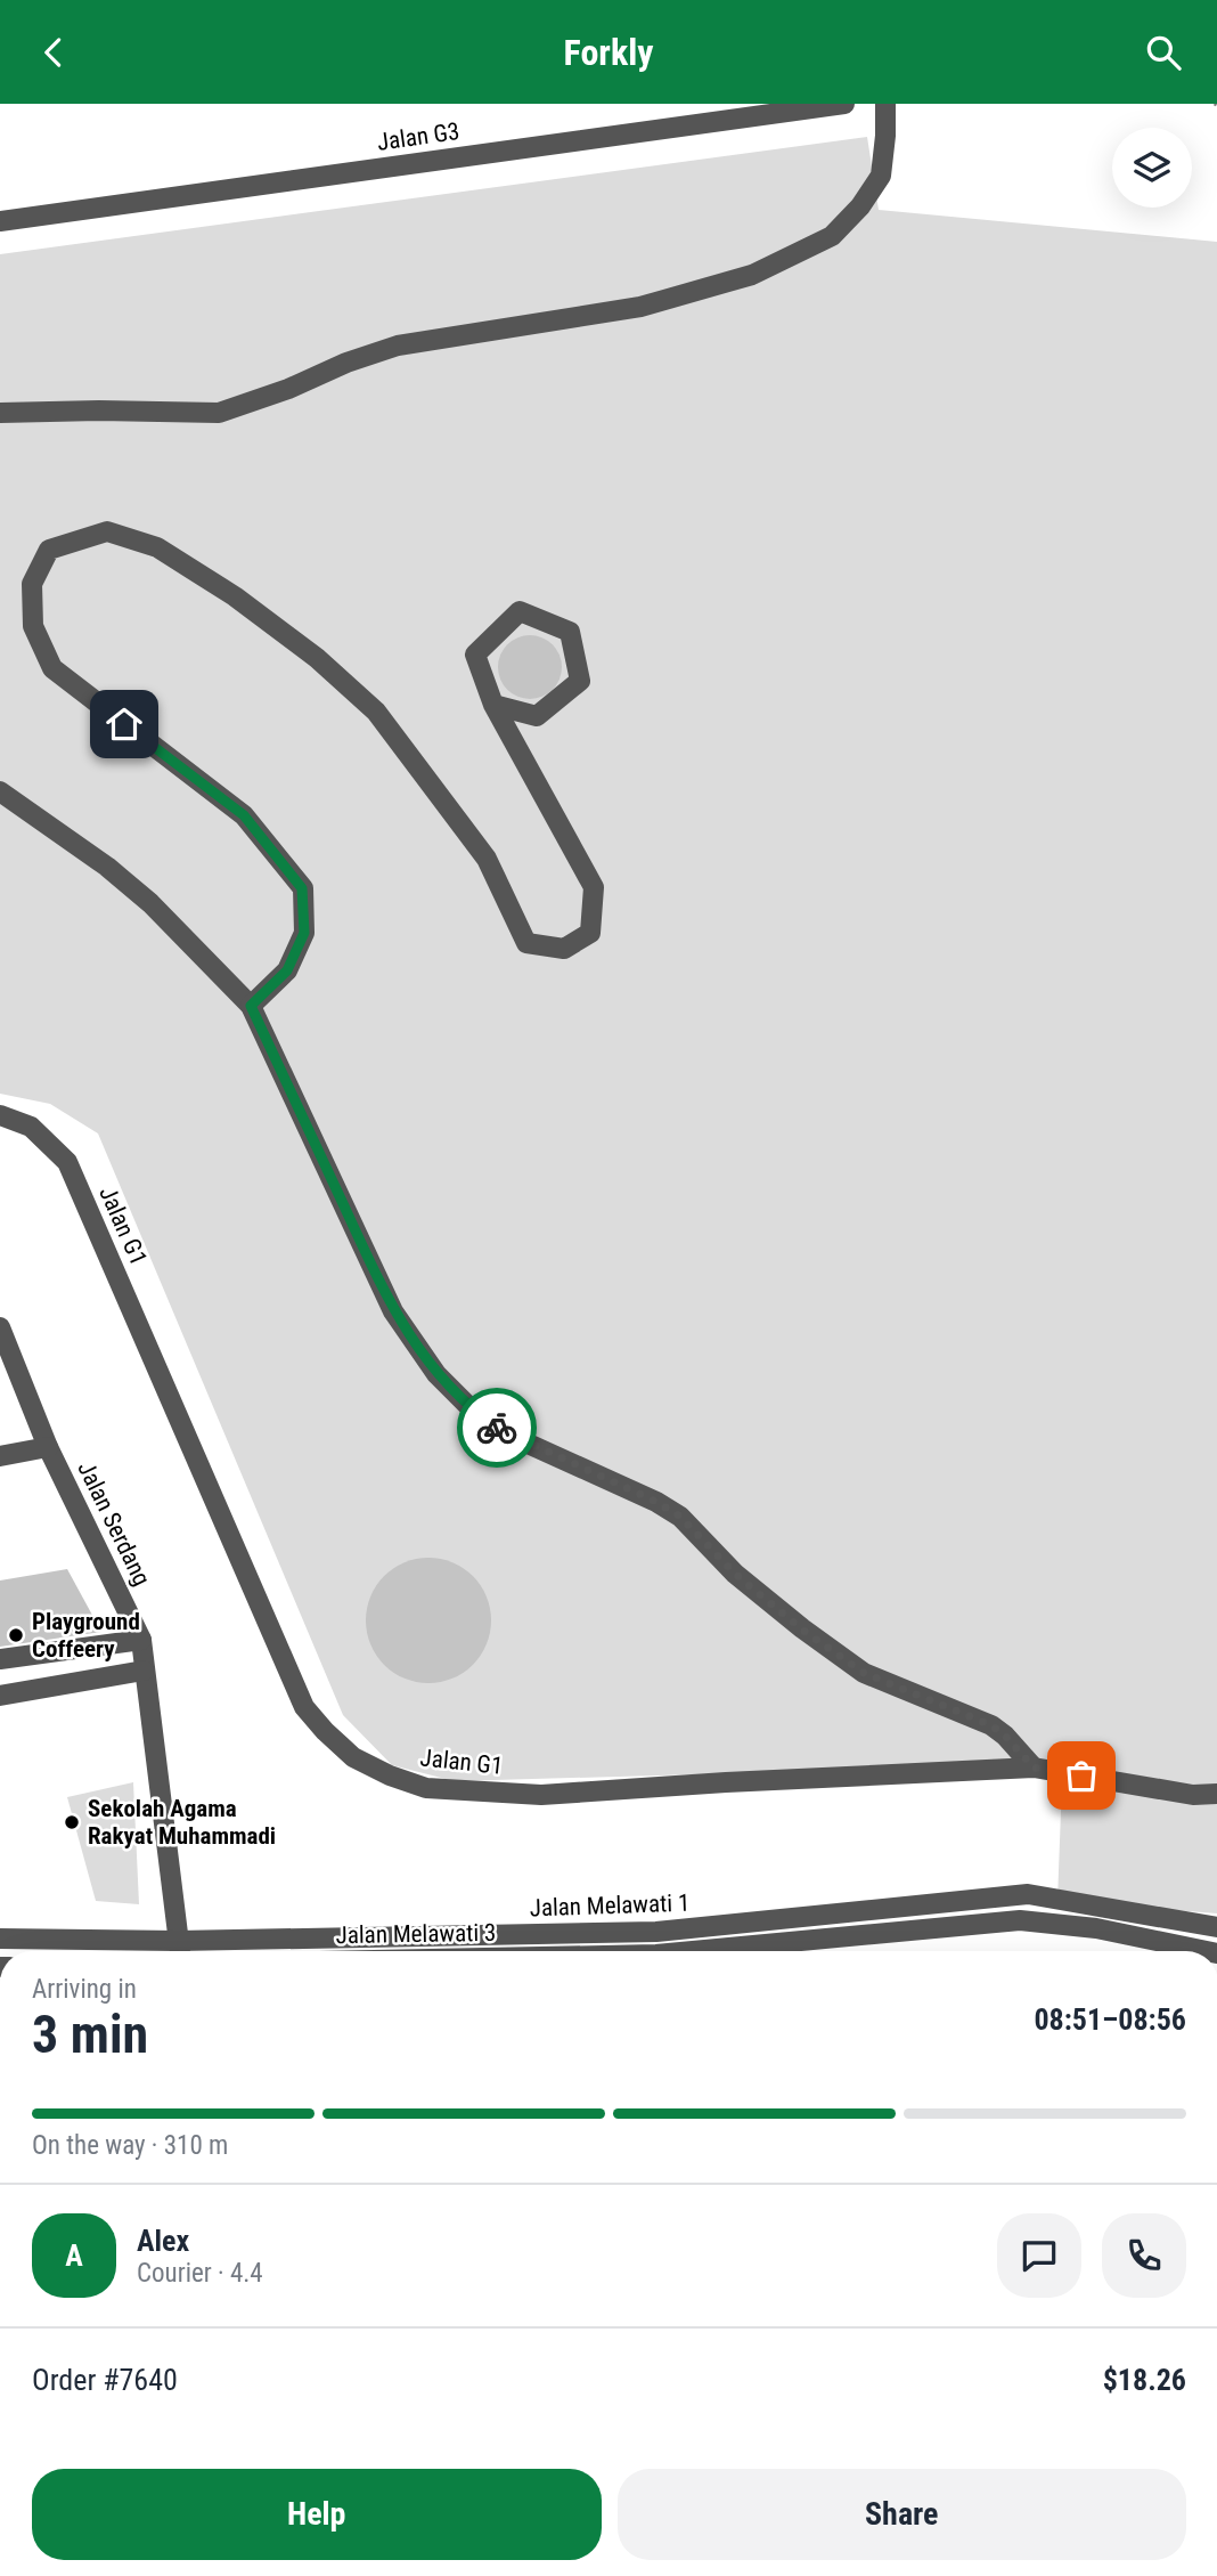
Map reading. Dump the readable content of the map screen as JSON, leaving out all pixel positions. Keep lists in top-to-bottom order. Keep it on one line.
{"streets":{"street":["Jalan G3","Jalan G1","Jalan Serdang","Jalan Melawati 1"]},"crossings":[["Jalan Serdang","Jalan Melawati 1"]],"places":["Playground Coffeery","Sekolah Agama Rakyat Muhammadi"],"page":{"header":"Forkly","heading":["3 min","Arriving in","08:51–08:56"],"panel":["Alex","Courier · 4.4","Order #7640","$18.26"],"bar":"On the way · 310 m","round":"A","buttons":["Help","Share"]}}
